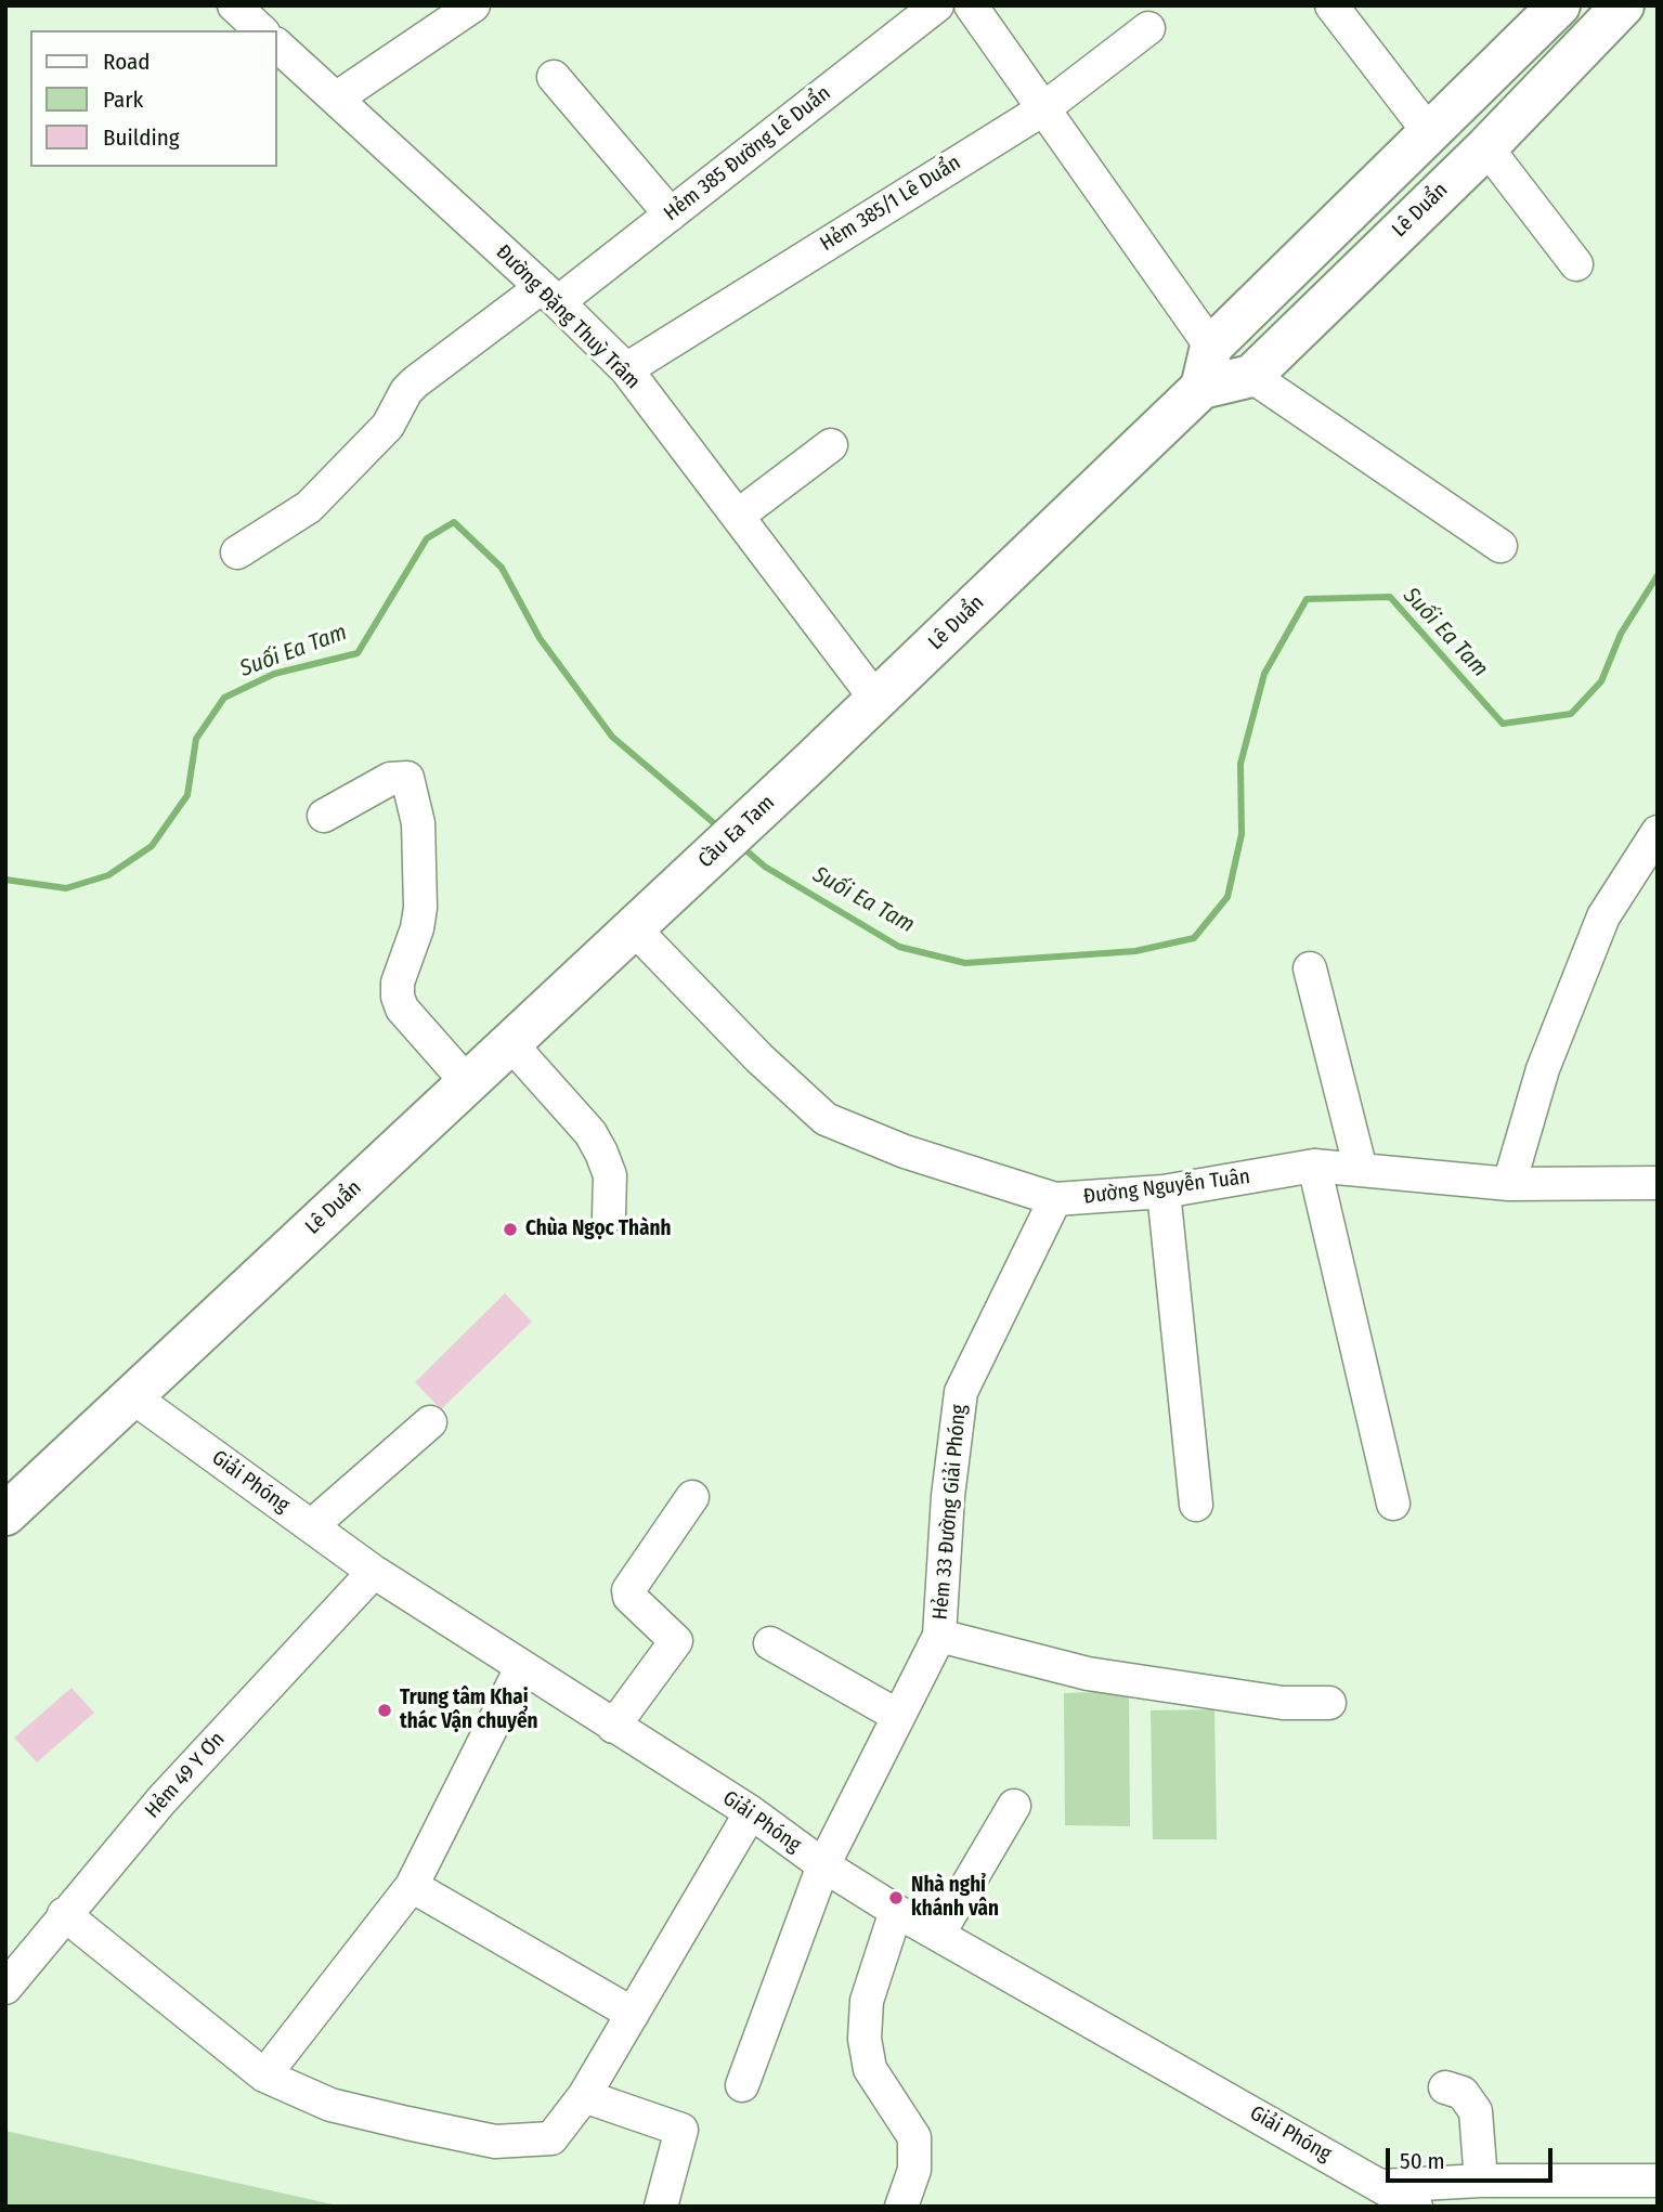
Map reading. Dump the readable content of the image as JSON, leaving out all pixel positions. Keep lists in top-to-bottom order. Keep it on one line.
{"streets":{"main road":["Lê Duẩn","Cầu Ea Tam"],"street":["Hẻm 385 Đường Lê Duẩn","Hẻm 385/1 Lê Duẩn","Đường Đặng Thuỳ Trâm","Đường Nguyễn Tuân","Giải Phóng","Hẻm 33 Đường Giải Phóng","Hẻm 49 Y Ơn"]},"crossings":[["Hẻm 385 Đường Lê Duẩn","Đường Đặng Thuỳ Trâm"],["Hẻm 385/1 Lê Duẩn","Đường Đặng Thuỳ Trâm"],["Lê Duẩn","Đường Đặng Thuỳ Trâm"],["Lê Duẩn","Cầu Ea Tam"],["Lê Duẩn","Đường Nguyễn Tuân"],["Lê Duẩn","Giải Phóng"],["Đường Nguyễn Tuân","Hẻm 33 Đường Giải Phóng"],["Giải Phóng","Hẻm 33 Đường Giải Phóng"],["Giải Phóng","Hẻm 49 Y Ơn"]],"water":["Suối Ea Tam"],"places":["Chùa Ngọc Thành","Trung tâm Khai thác Vận chuyển","Nhà nghỉ khánh vân"],"legend":["Road","Park","Building"],"scale_bar":"50 m"}
